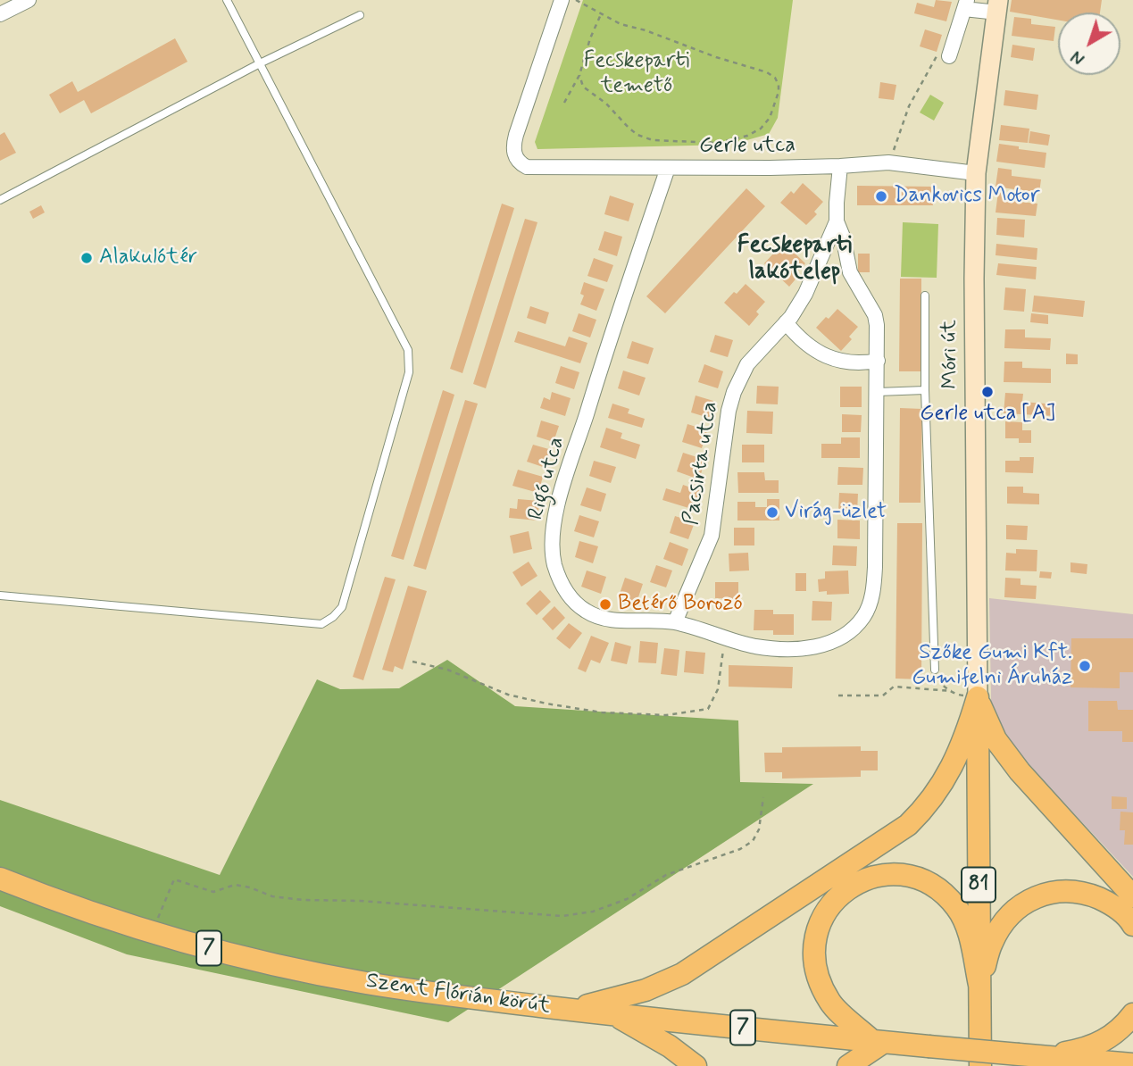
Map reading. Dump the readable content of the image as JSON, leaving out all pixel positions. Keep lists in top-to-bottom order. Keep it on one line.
{"streets":{"main road":["Móri út","81","7","Szent Flórián körút"],"street":["Gerle utca","Pacsirta utca","Rigó utca"]},"crossings":[["Gerle utca","Móri út"],["Gerle utca","Rigó utca"],["Móri út","81"],["Pacsirta utca","Rigó utca"],["7","Szent Flórián körút"]],"districts":["Fecskeparti lakótelep"],"parks":["Fecskeparti temető"],"places":["Dankovics Motor","Alakulótér","Gerle utca [A]","Virág-üzlet","Betérő Borozó","Szőke Gumi Kft. Gumifelni Áruház"],"north":"bottom left"}
